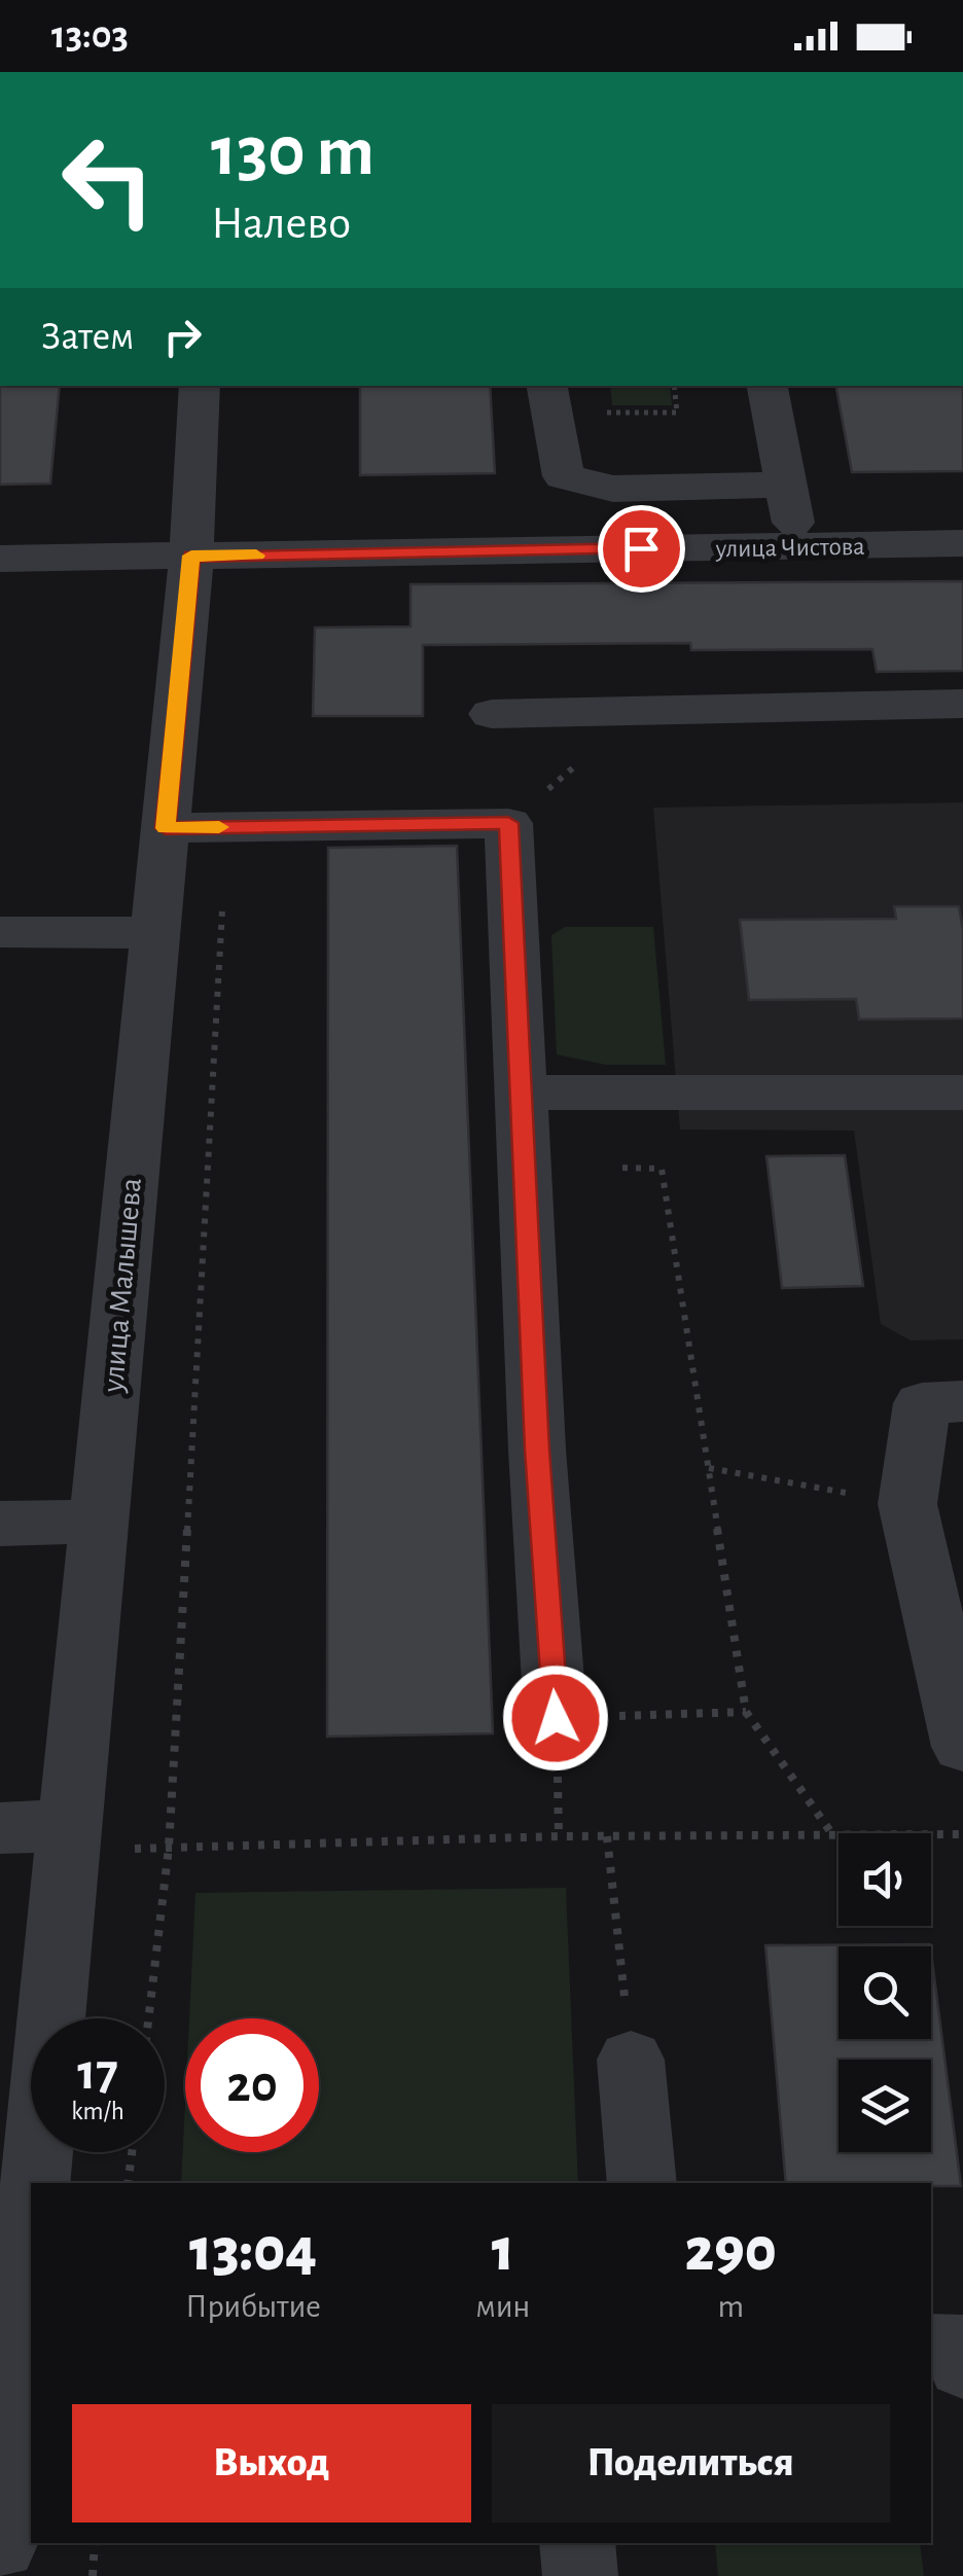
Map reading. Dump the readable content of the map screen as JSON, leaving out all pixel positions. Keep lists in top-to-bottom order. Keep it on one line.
{"streets":{"street":["улица Чистова","улица Малышева"]},"crossings":[["улица Чистова","улица Малышева"]],"page":{"status":"13:03","turn":["130 m","Налево"],"then":"Затем","speed":"17 km/h","limit":"20","eta":["13:04","Прибытие","1","мин","290","m"],"buttons":["Выход","Поделиться"]}}
